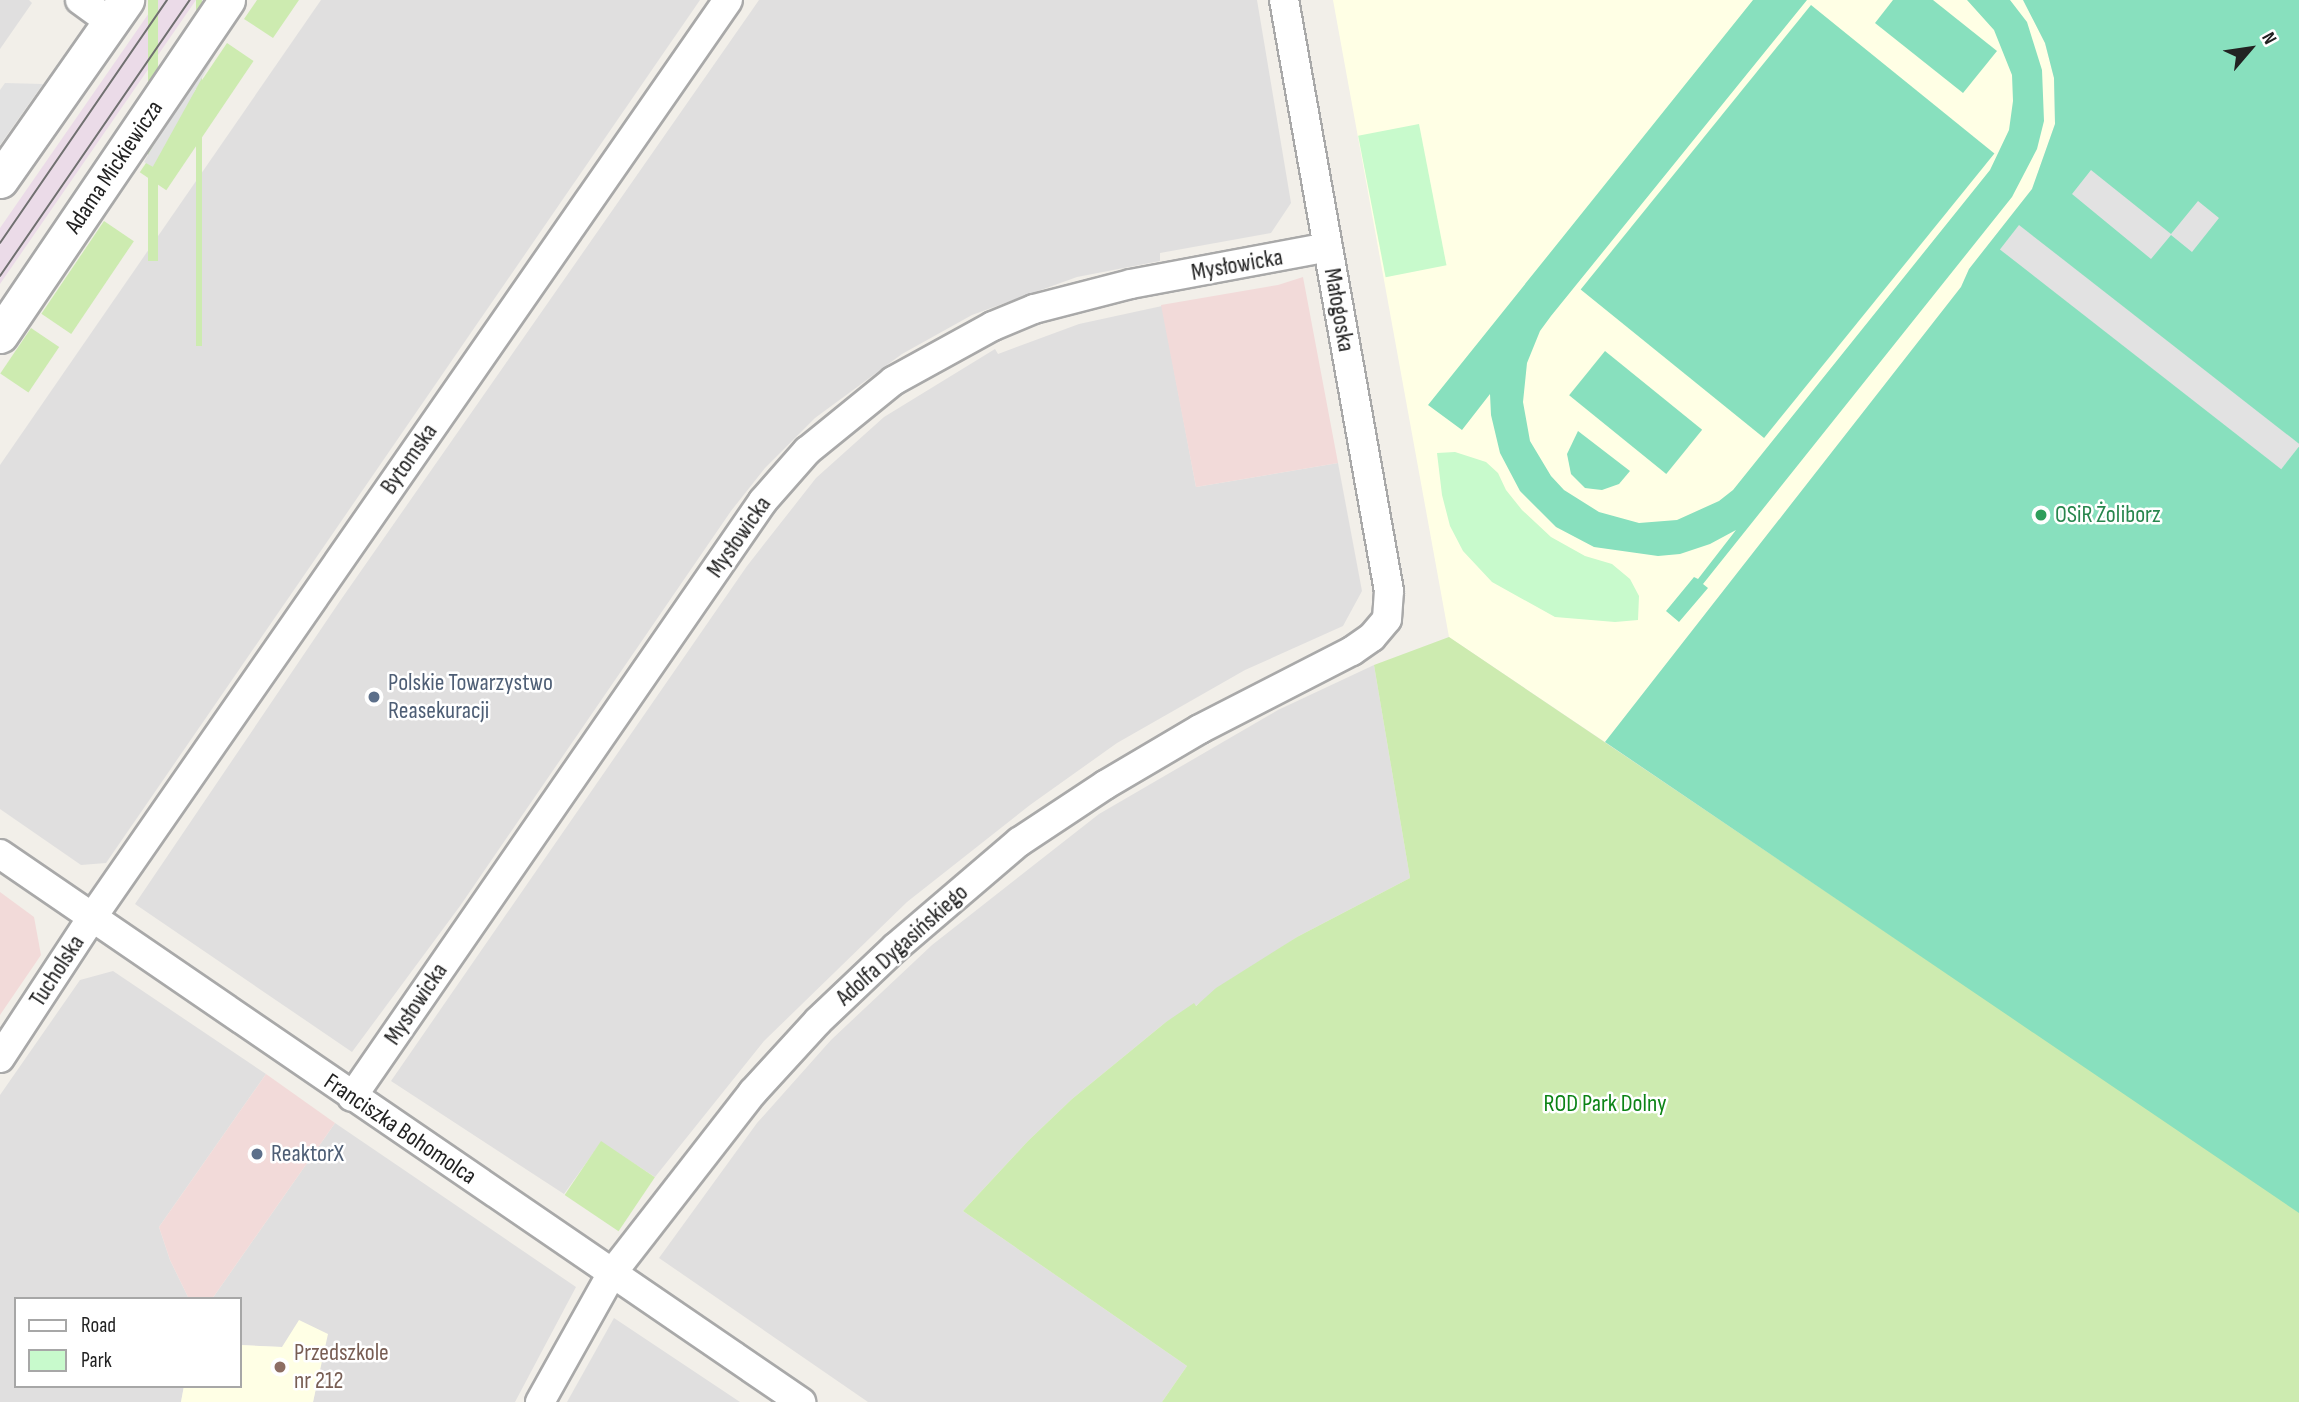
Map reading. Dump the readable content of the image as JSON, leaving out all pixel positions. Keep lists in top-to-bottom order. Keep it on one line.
{"streets":{"street":["Adama Mickiewicza","Mysłowicka","Małogoska","Bytomska","Adolfa Dygasińskiego","Tucholska","Franciszka Bohomolca"]},"crossings":[["Mysłowicka","Małogoska"],["Mysłowicka","Franciszka Bohomolca"],["Małogoska","Adolfa Dygasińskiego"],["Bytomska","Tucholska"],["Bytomska","Franciszka Bohomolca"],["Adolfa Dygasińskiego","Franciszka Bohomolca"],["Tucholska","Franciszka Bohomolca"]],"parks":["ROD Park Dolny"],"places":["OSiR Żoliborz","Polskie Towarzystwo Reasekuracji","ReaktorX","Przedszkole nr 212"],"legend":["Road","Park"],"north":"top right"}
